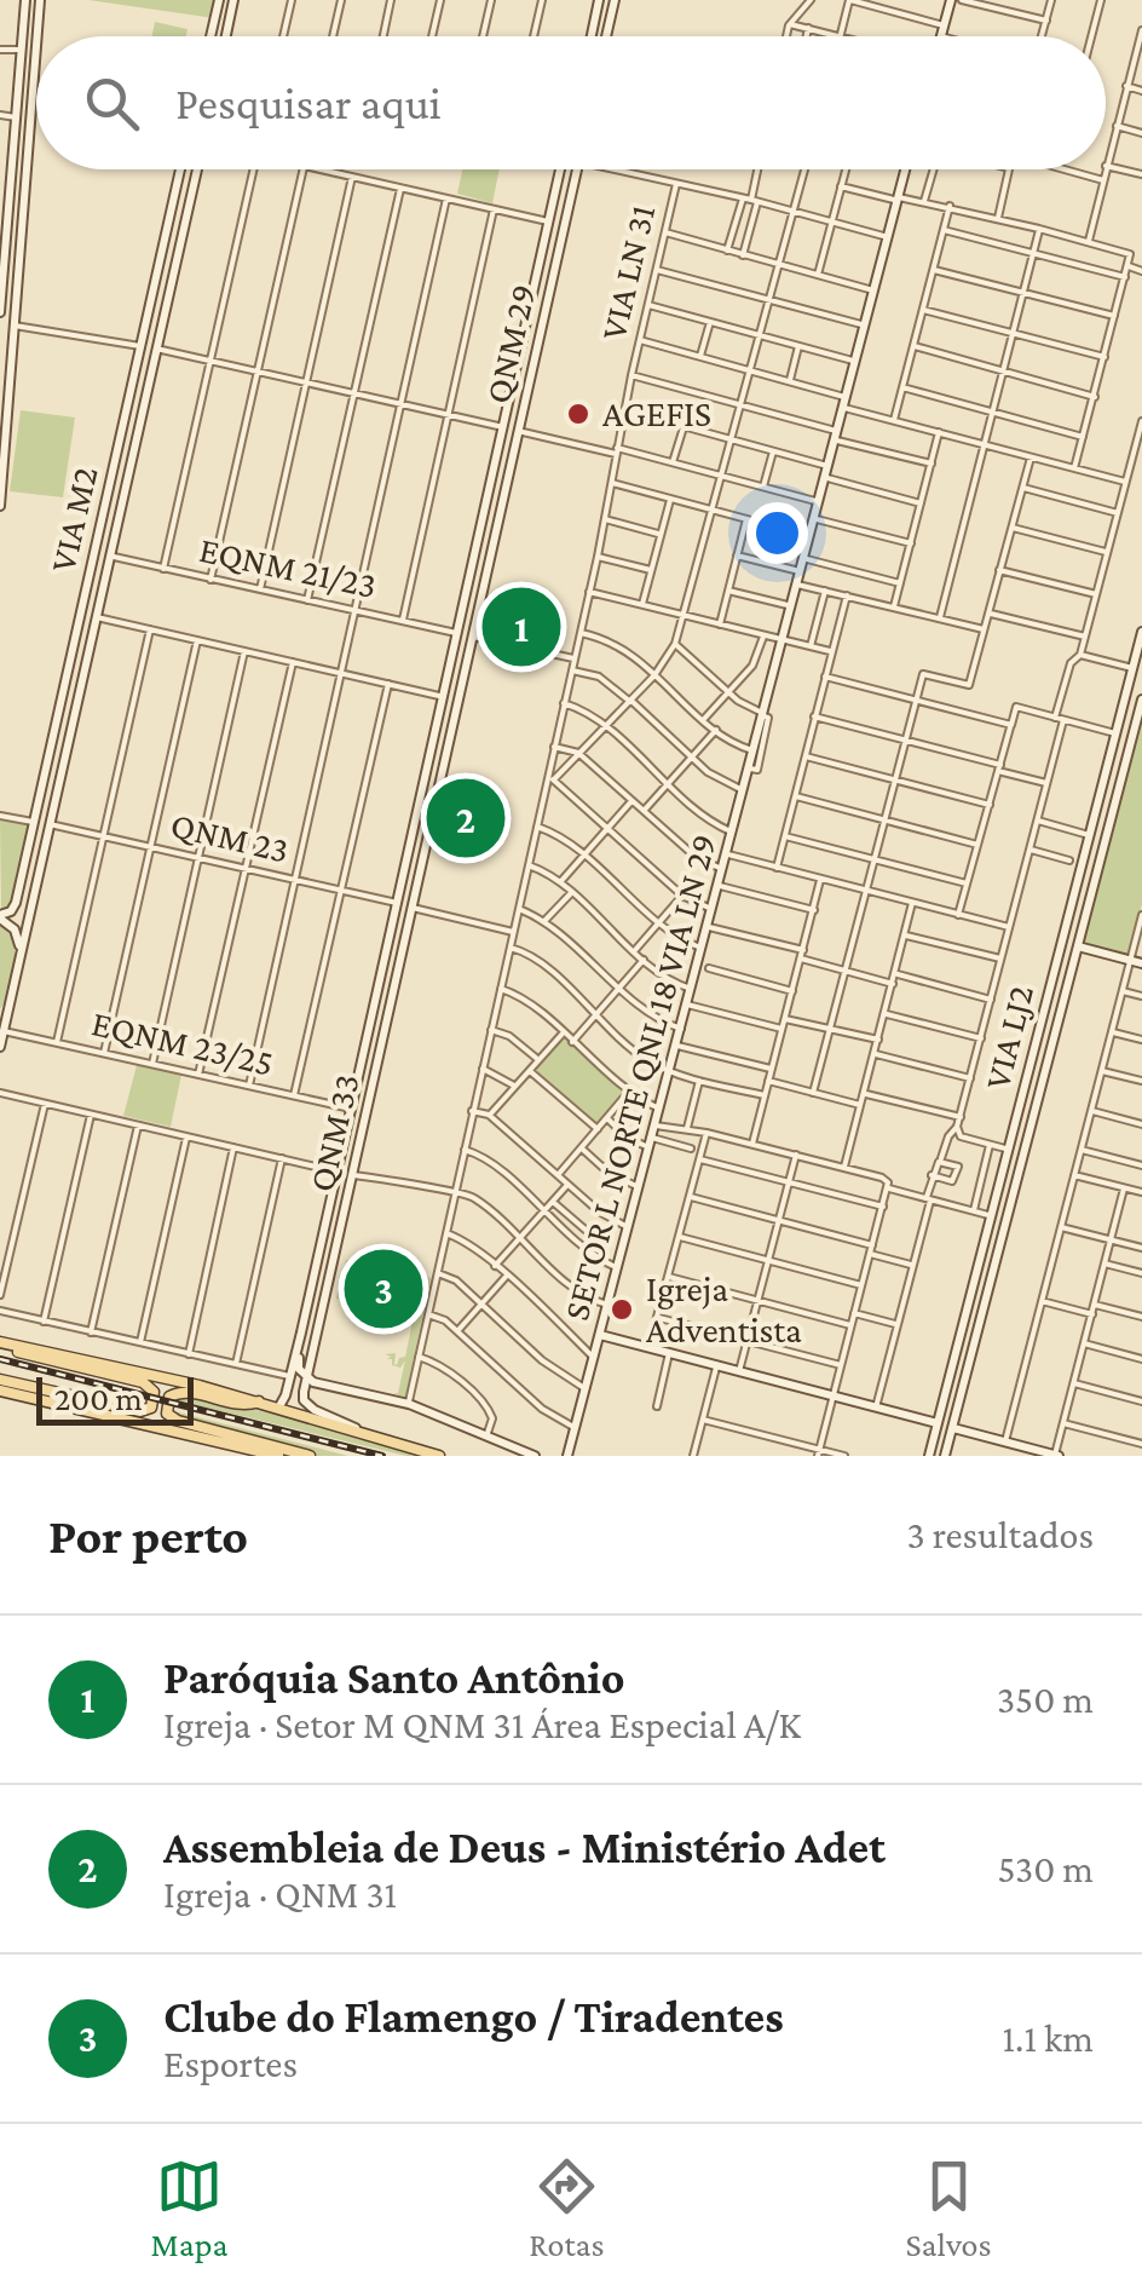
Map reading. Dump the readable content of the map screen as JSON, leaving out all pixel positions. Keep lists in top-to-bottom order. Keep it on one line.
{"streets":{"main road":["QNM 29","VIA M2","VIA LJ2","SETOR L NORTE QNL 18 VIA LN 29","QNM 33"],"street":["VIA LN 31","EQNM 21/23","QNM 23","EQNM 23/25"]},"crossings":[["VIA LN 31","SETOR L NORTE QNL 18 VIA LN 29"],["QNM 29","QNM 33"],["VIA M2","EQNM 21/23"],["VIA M2","QNM 23"],["VIA M2","EQNM 23/25"]],"places":["AGEFIS","Igreja Adventista"],"scale_bar":"200 m","page":{"search":"Pesquisar aqui","pins":["1","2","3"],"scale":"200 m","heading":["Por perto","3 resultados"],"list":[{"mark":"1","name":"Paróquia Santo Antônio","note":"Igreja · Setor M QNM 31 Área Especial A/K","value":"350 m"},{"mark":"2","name":"Assembleia de Deus - Ministério Adet","note":"Igreja · QNM 31","value":"530 m"},{"mark":"3","name":"Clube do Flamengo / Tiradentes","note":"Esportes","value":"1.1 km"}],"nav":["Mapa","Rotas","Salvos"]}}
